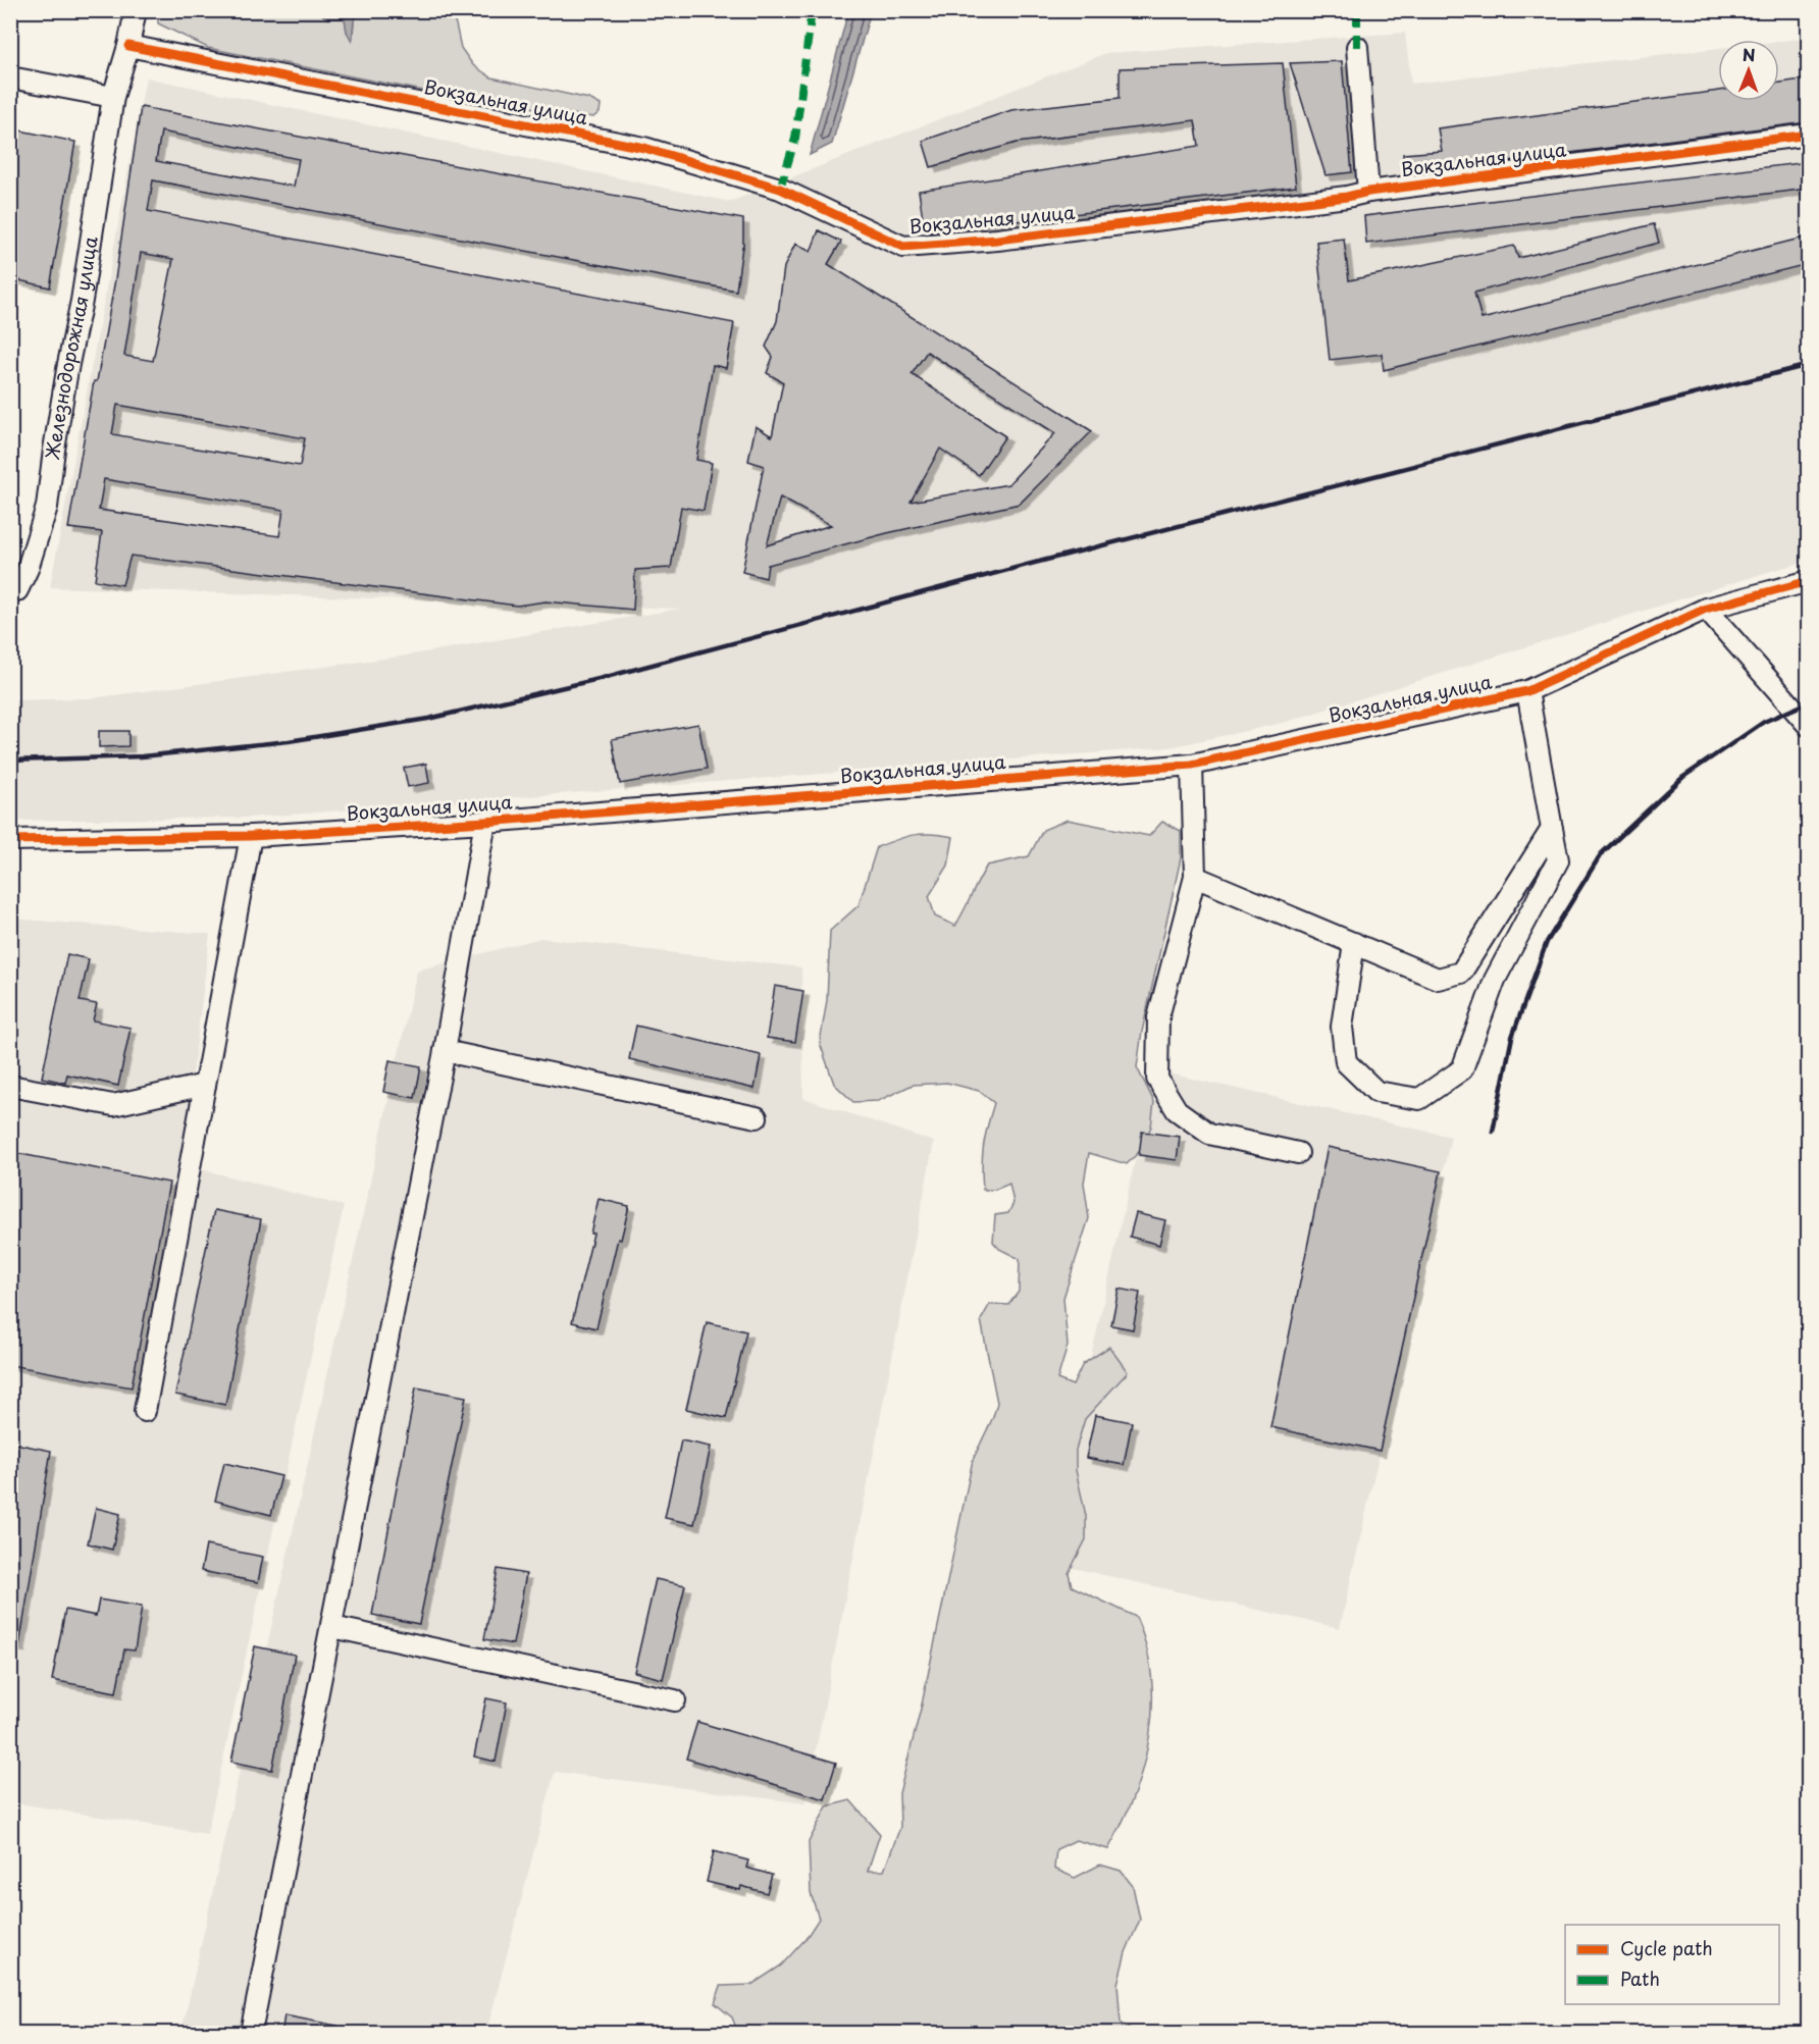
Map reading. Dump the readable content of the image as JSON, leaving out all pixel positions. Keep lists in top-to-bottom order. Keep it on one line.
{"streets":{"street":["Вокзальная улица","Железнодорожная улица"]},"crossings":[["Вокзальная улица","Железнодорожная улица"]],"legend":["Cycle path","Path"],"north":"top"}
